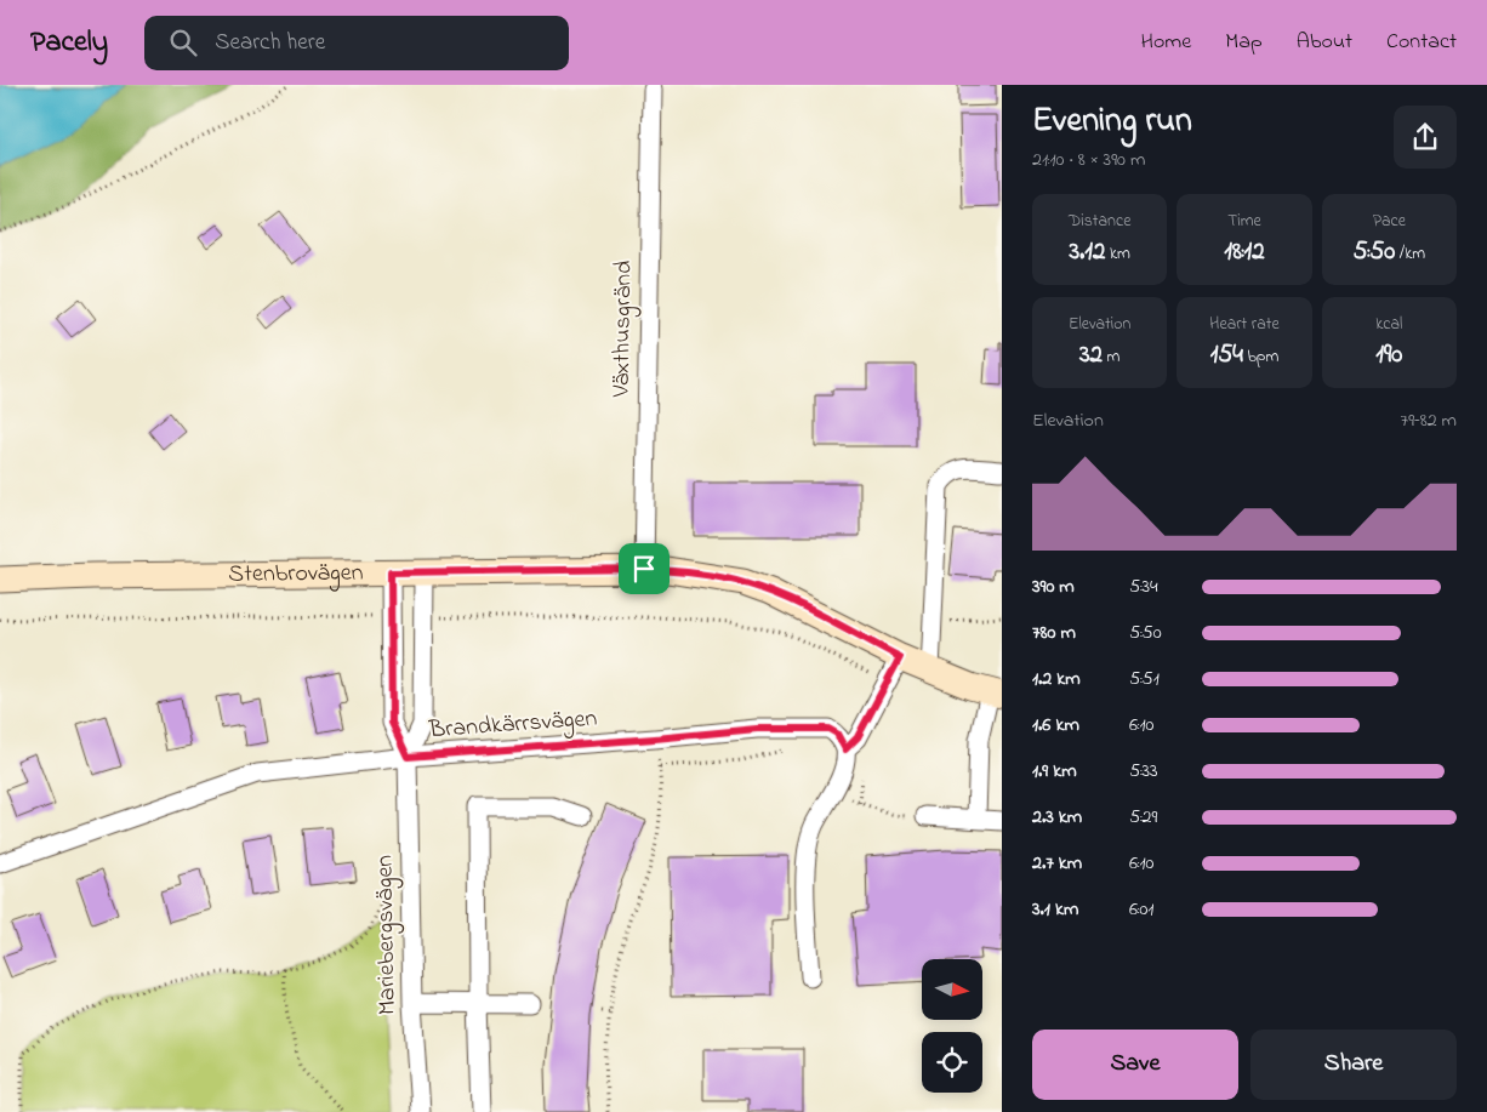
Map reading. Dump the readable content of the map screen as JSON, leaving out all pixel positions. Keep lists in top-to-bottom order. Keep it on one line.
{"streets":{"street":["Växthusgränd","Stenbrovägen","Brandkärrsvägen","Mariebergsvägen"]},"crossings":[["Växthusgränd","Stenbrovägen"],["Stenbrovägen","Mariebergsvägen"],["Brandkärrsvägen","Mariebergsvägen"]],"north":"right","page":{"header":"Pacely","search":"Search here","nav":["Home","Map","About","Contact"],"heading":["Evening run","21:10 · 8 × 390 m"],"stats":[["Distance","3.12 km"],["Time","18:12"],["Pace","5:50 /km"],["Elevation","32 m"],["Heart rate","154 bpm"],["kcal","190"]],"chart":["Elevation","79–82 m"],"list":[{"name":"390 m","note":"5:34"},{"name":"780 m","note":"5:50"},{"name":"1.2 km","note":"5:51"},{"name":"1.6 km","note":"6:10"},{"name":"1.9 km","note":"5:33"},{"name":"2.3 km","note":"5:29"},{"name":"2.7 km","note":"6:10"},{"name":"3.1 km","note":"6:01"}],"buttons":["Save","Share"]}}
